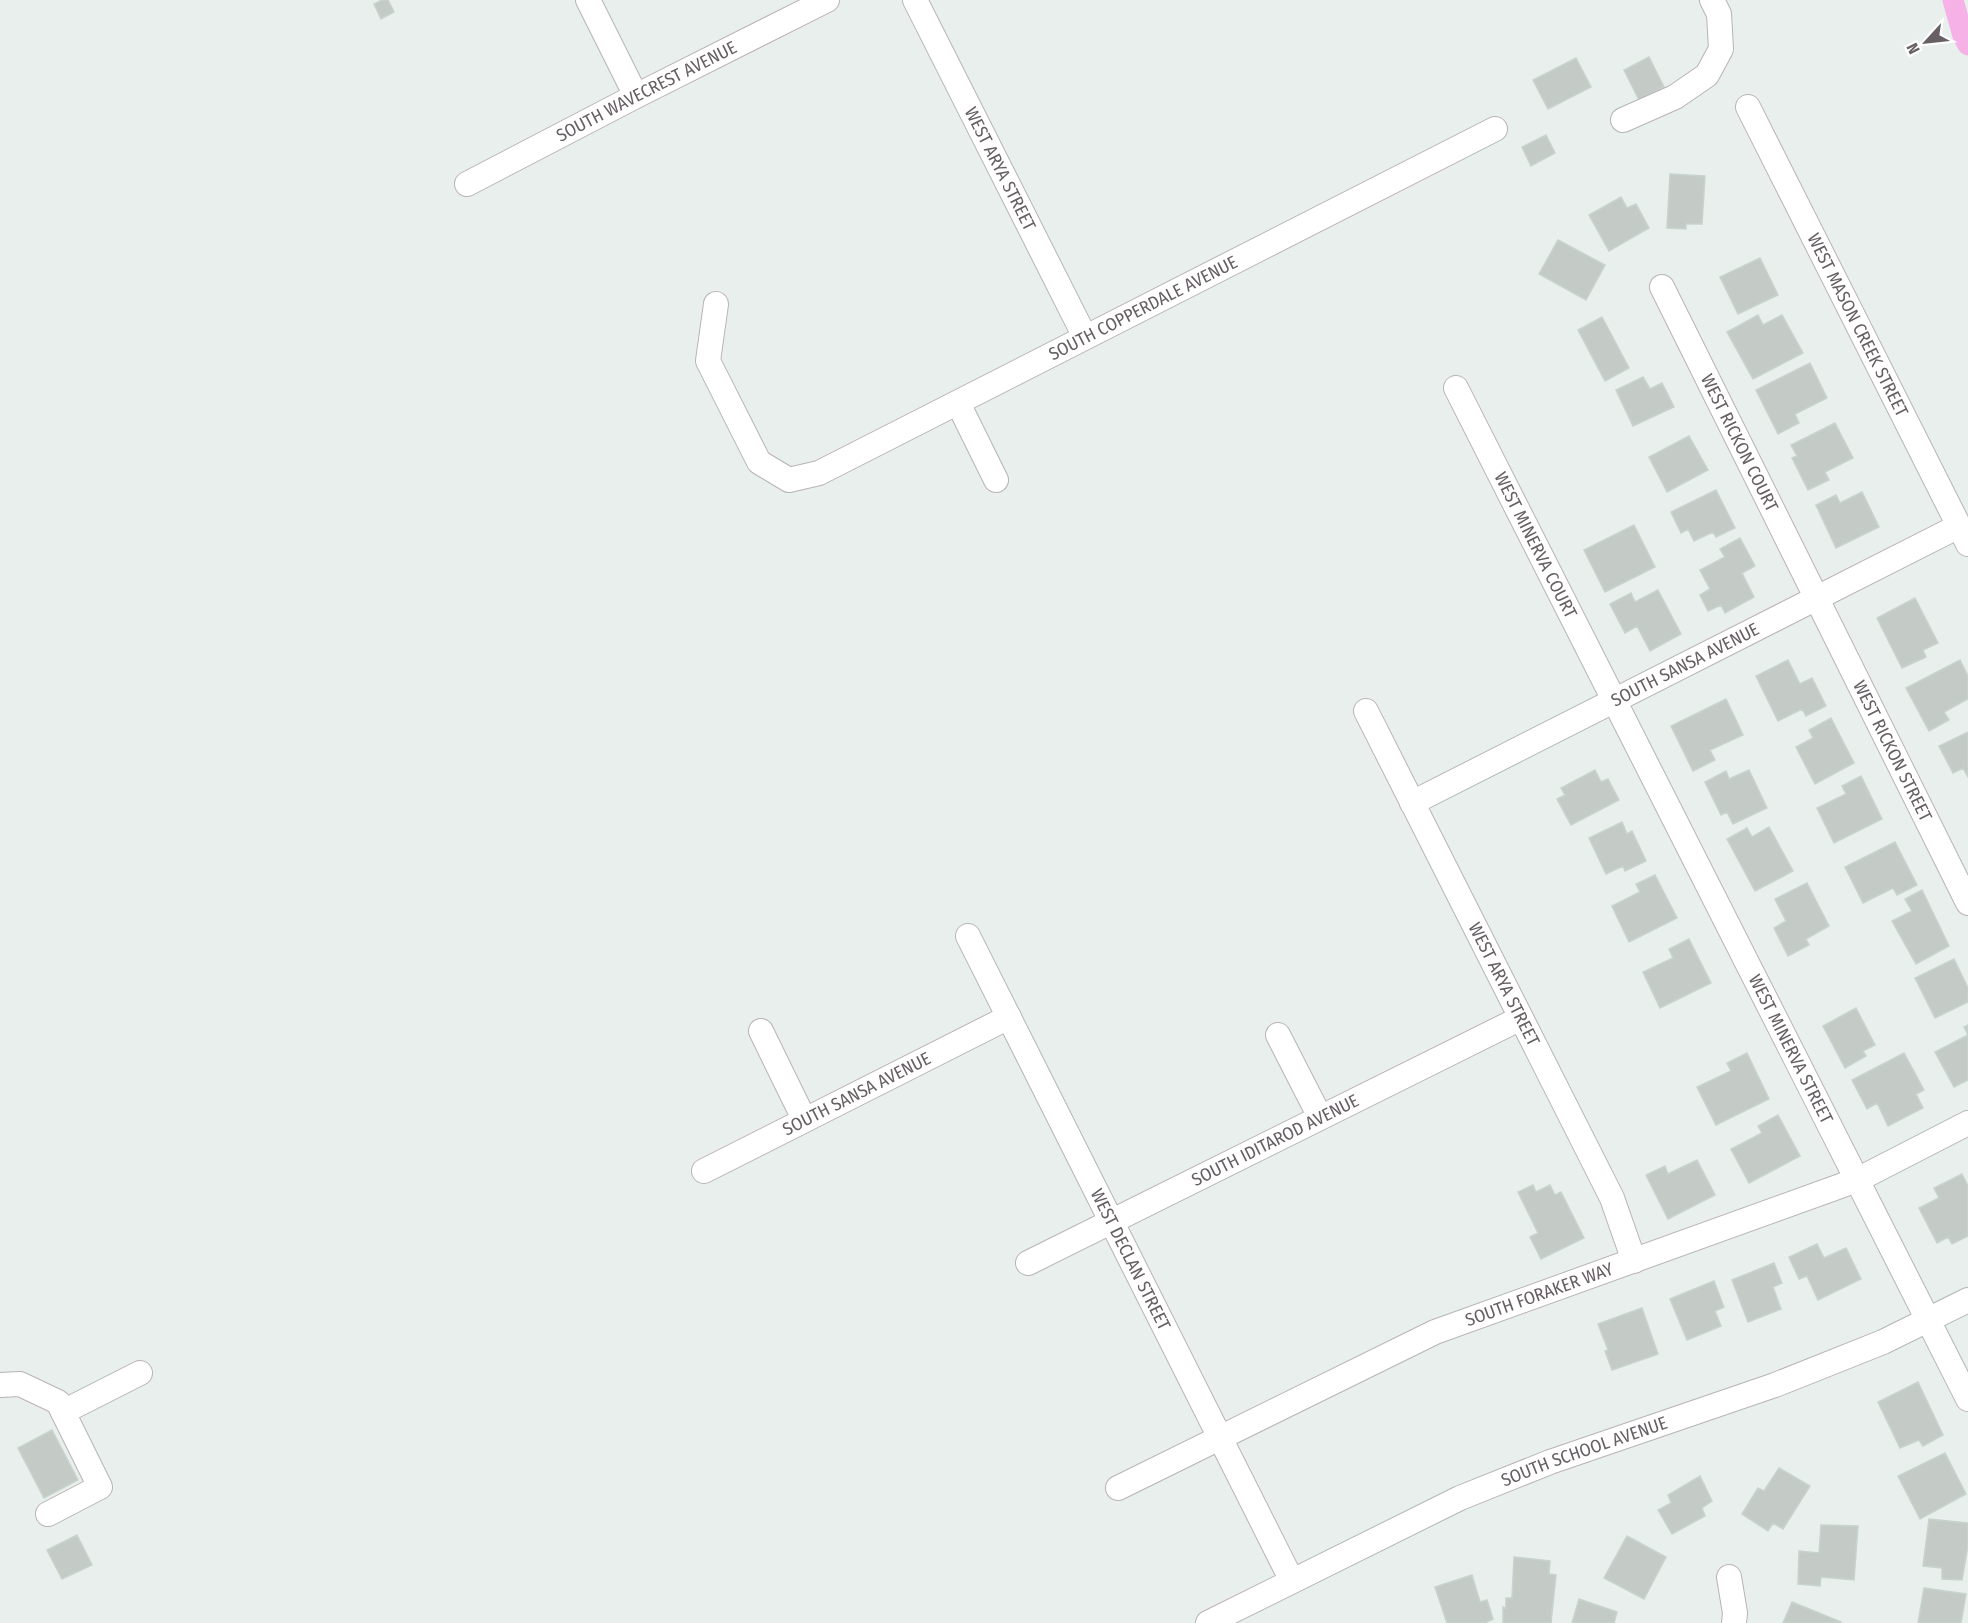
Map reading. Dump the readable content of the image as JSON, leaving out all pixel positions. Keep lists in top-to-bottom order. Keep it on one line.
{"streets":{"street":["SOUTH WAVECREST AVENUE","WEST ARYA STREET","SOUTH COPPERDALE AVENUE","WEST MASON CREEK STREET","WEST RICKON COURT","WEST MINERVA COURT","SOUTH SANSA AVENUE","WEST RICKON STREET","WEST MINERVA STREET","SOUTH IDITAROD AVENUE","WEST DECLAN STREET","SOUTH FORAKER WAY","SOUTH SCHOOL AVENUE"]},"crossings":[["WEST ARYA STREET","SOUTH COPPERDALE AVENUE"],["WEST ARYA STREET","SOUTH SANSA AVENUE"],["WEST ARYA STREET","SOUTH IDITAROD AVENUE"],["WEST ARYA STREET","SOUTH FORAKER WAY"],["WEST MASON CREEK STREET","SOUTH SANSA AVENUE"],["WEST RICKON COURT","SOUTH SANSA AVENUE"],["WEST RICKON COURT","WEST RICKON STREET"],["WEST MINERVA COURT","SOUTH SANSA AVENUE"],["WEST MINERVA COURT","WEST MINERVA STREET"],["SOUTH SANSA AVENUE","WEST RICKON STREET"],["SOUTH SANSA AVENUE","WEST MINERVA STREET"],["SOUTH SANSA AVENUE","WEST DECLAN STREET"],["WEST MINERVA STREET","SOUTH FORAKER WAY"],["WEST MINERVA STREET","SOUTH SCHOOL AVENUE"],["SOUTH IDITAROD AVENUE","WEST DECLAN STREET"],["WEST DECLAN STREET","SOUTH FORAKER WAY"],["WEST DECLAN STREET","SOUTH SCHOOL AVENUE"]],"north":"bottom left"}
